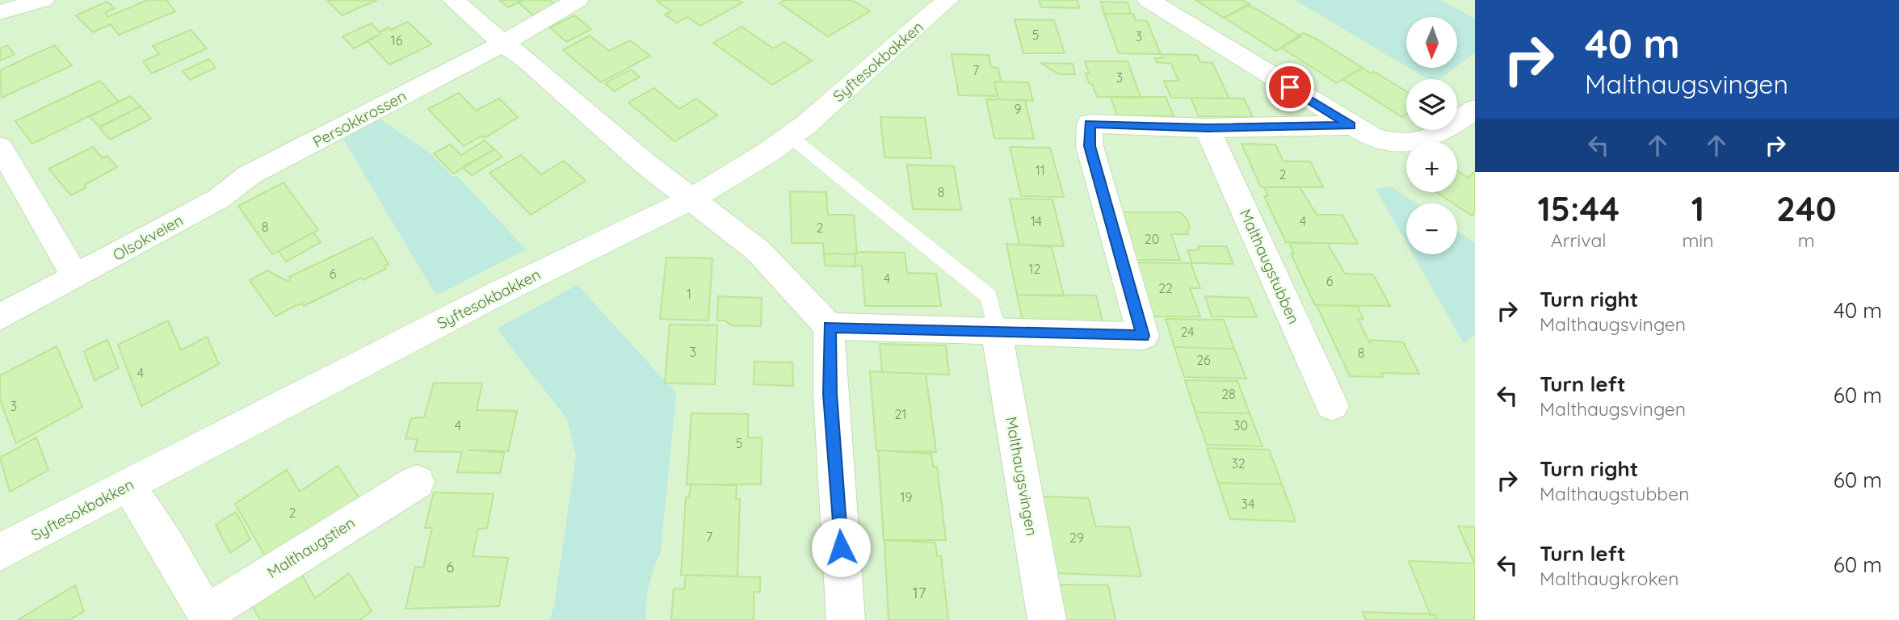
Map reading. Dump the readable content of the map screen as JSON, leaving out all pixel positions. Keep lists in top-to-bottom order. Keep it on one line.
{"streets":{"street":["Syftesokbakken","Persokkrossen","Olsokveien","Malthaugstubben","Malthaugsvingen","Malthaugstien"]},"crossings":[["Syftesokbakken","Malthaugstien"],["Persokkrossen","Olsokveien"]],"house_numbers":["5","3","16","7","3","9","11","2","8","14","4","8","2","20","12","6","4","6","22","1","24","3","8","26","4","28","3","21","4","30","5","32","19","34","2","7","29","6","17"],"north":"bottom","page":{"turn":["40 m","Malthaugsvingen"],"map_buttons":["+","−"],"eta":["15:44","Arrival","1","min","240","m"],"list":[{"name":"Turn right","note":"Malthaugsvingen","value":"40 m"},{"name":"Turn left","note":"Malthaugsvingen","value":"60 m"},{"name":"Turn right","note":"Malthaugstubben","value":"60 m"},{"name":"Turn left","note":"Malthaugkroken","value":"60 m"}]}}
